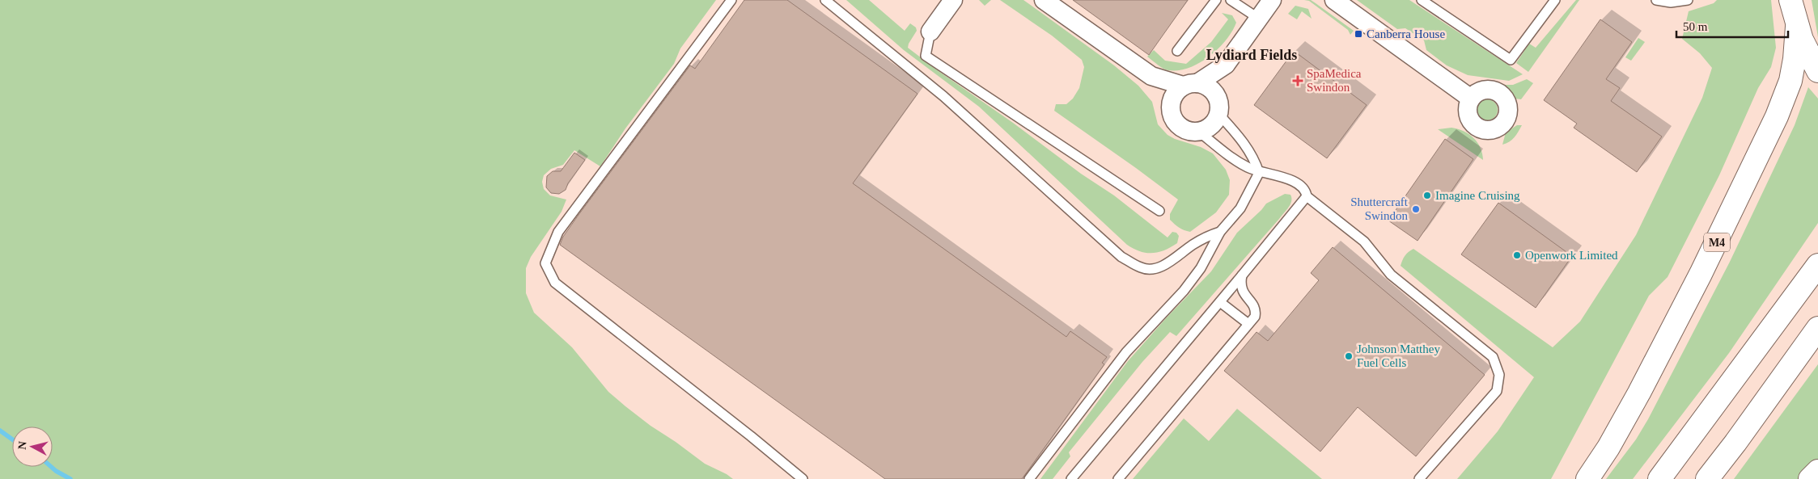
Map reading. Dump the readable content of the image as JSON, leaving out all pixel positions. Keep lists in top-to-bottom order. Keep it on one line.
{"streets":{"main road":["M4"]},"districts":["Lydiard Fields"],"places":{"transit":["Canberra House"],"health":["SpaMedica Swindon"],"other":["Imagine Cruising","Shuttercraft Swindon","Openwork Limited","Johnson Matthey Fuel Cells"]},"scale_bar":"50 m","north":"left"}
